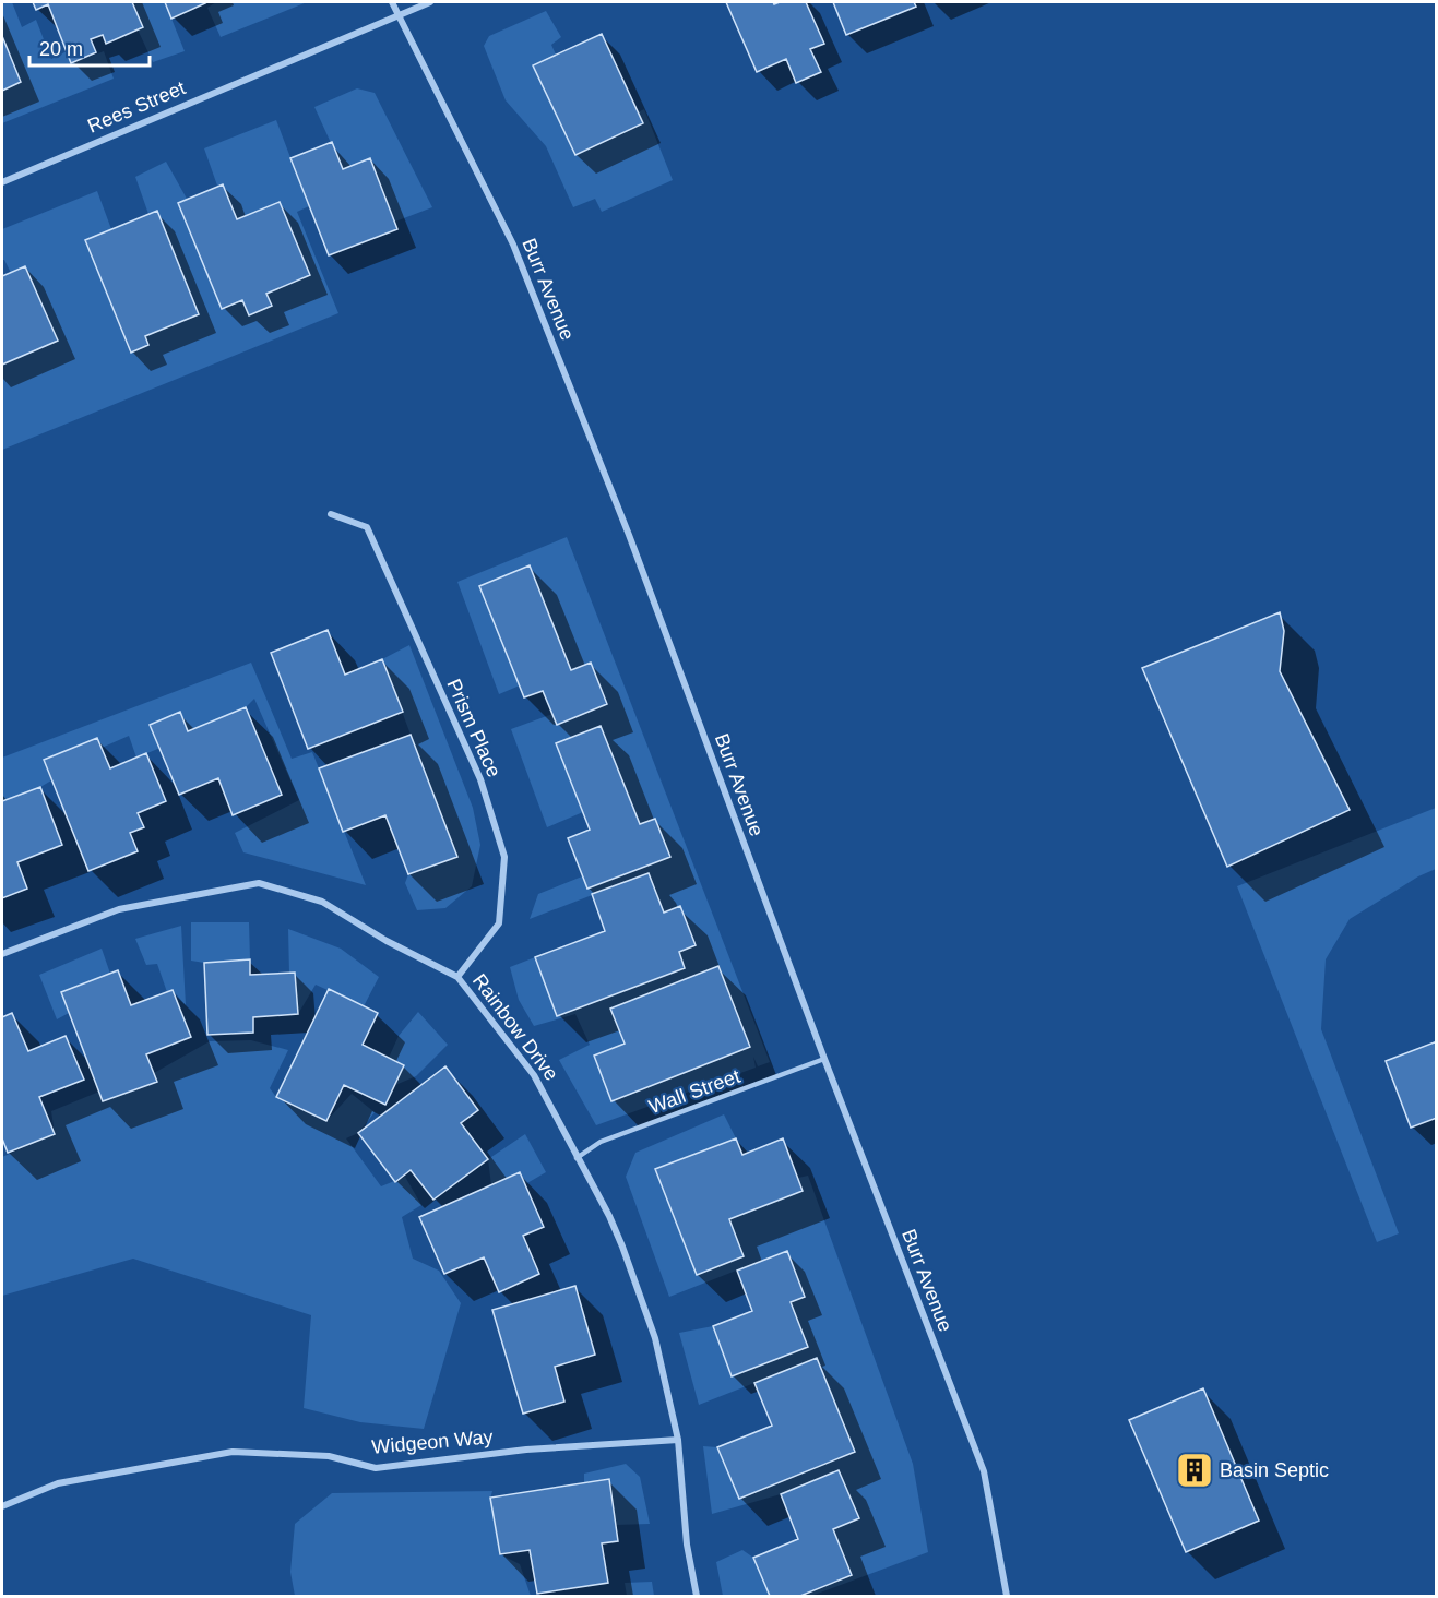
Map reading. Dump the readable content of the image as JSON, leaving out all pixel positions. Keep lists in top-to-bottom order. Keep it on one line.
{"streets":{"street":["Rees Street","Burr Avenue","Prism Place","Rainbow Drive","Widgeon Way"],"lane":["Wall Street"]},"crossings":[["Rees Street","Burr Avenue"],["Burr Avenue","Wall Street"],["Prism Place","Rainbow Drive"],["Rainbow Drive","Wall Street"],["Rainbow Drive","Widgeon Way"]],"places":{"building":["Basin Septic"]},"scale_bar":"20 m"}
